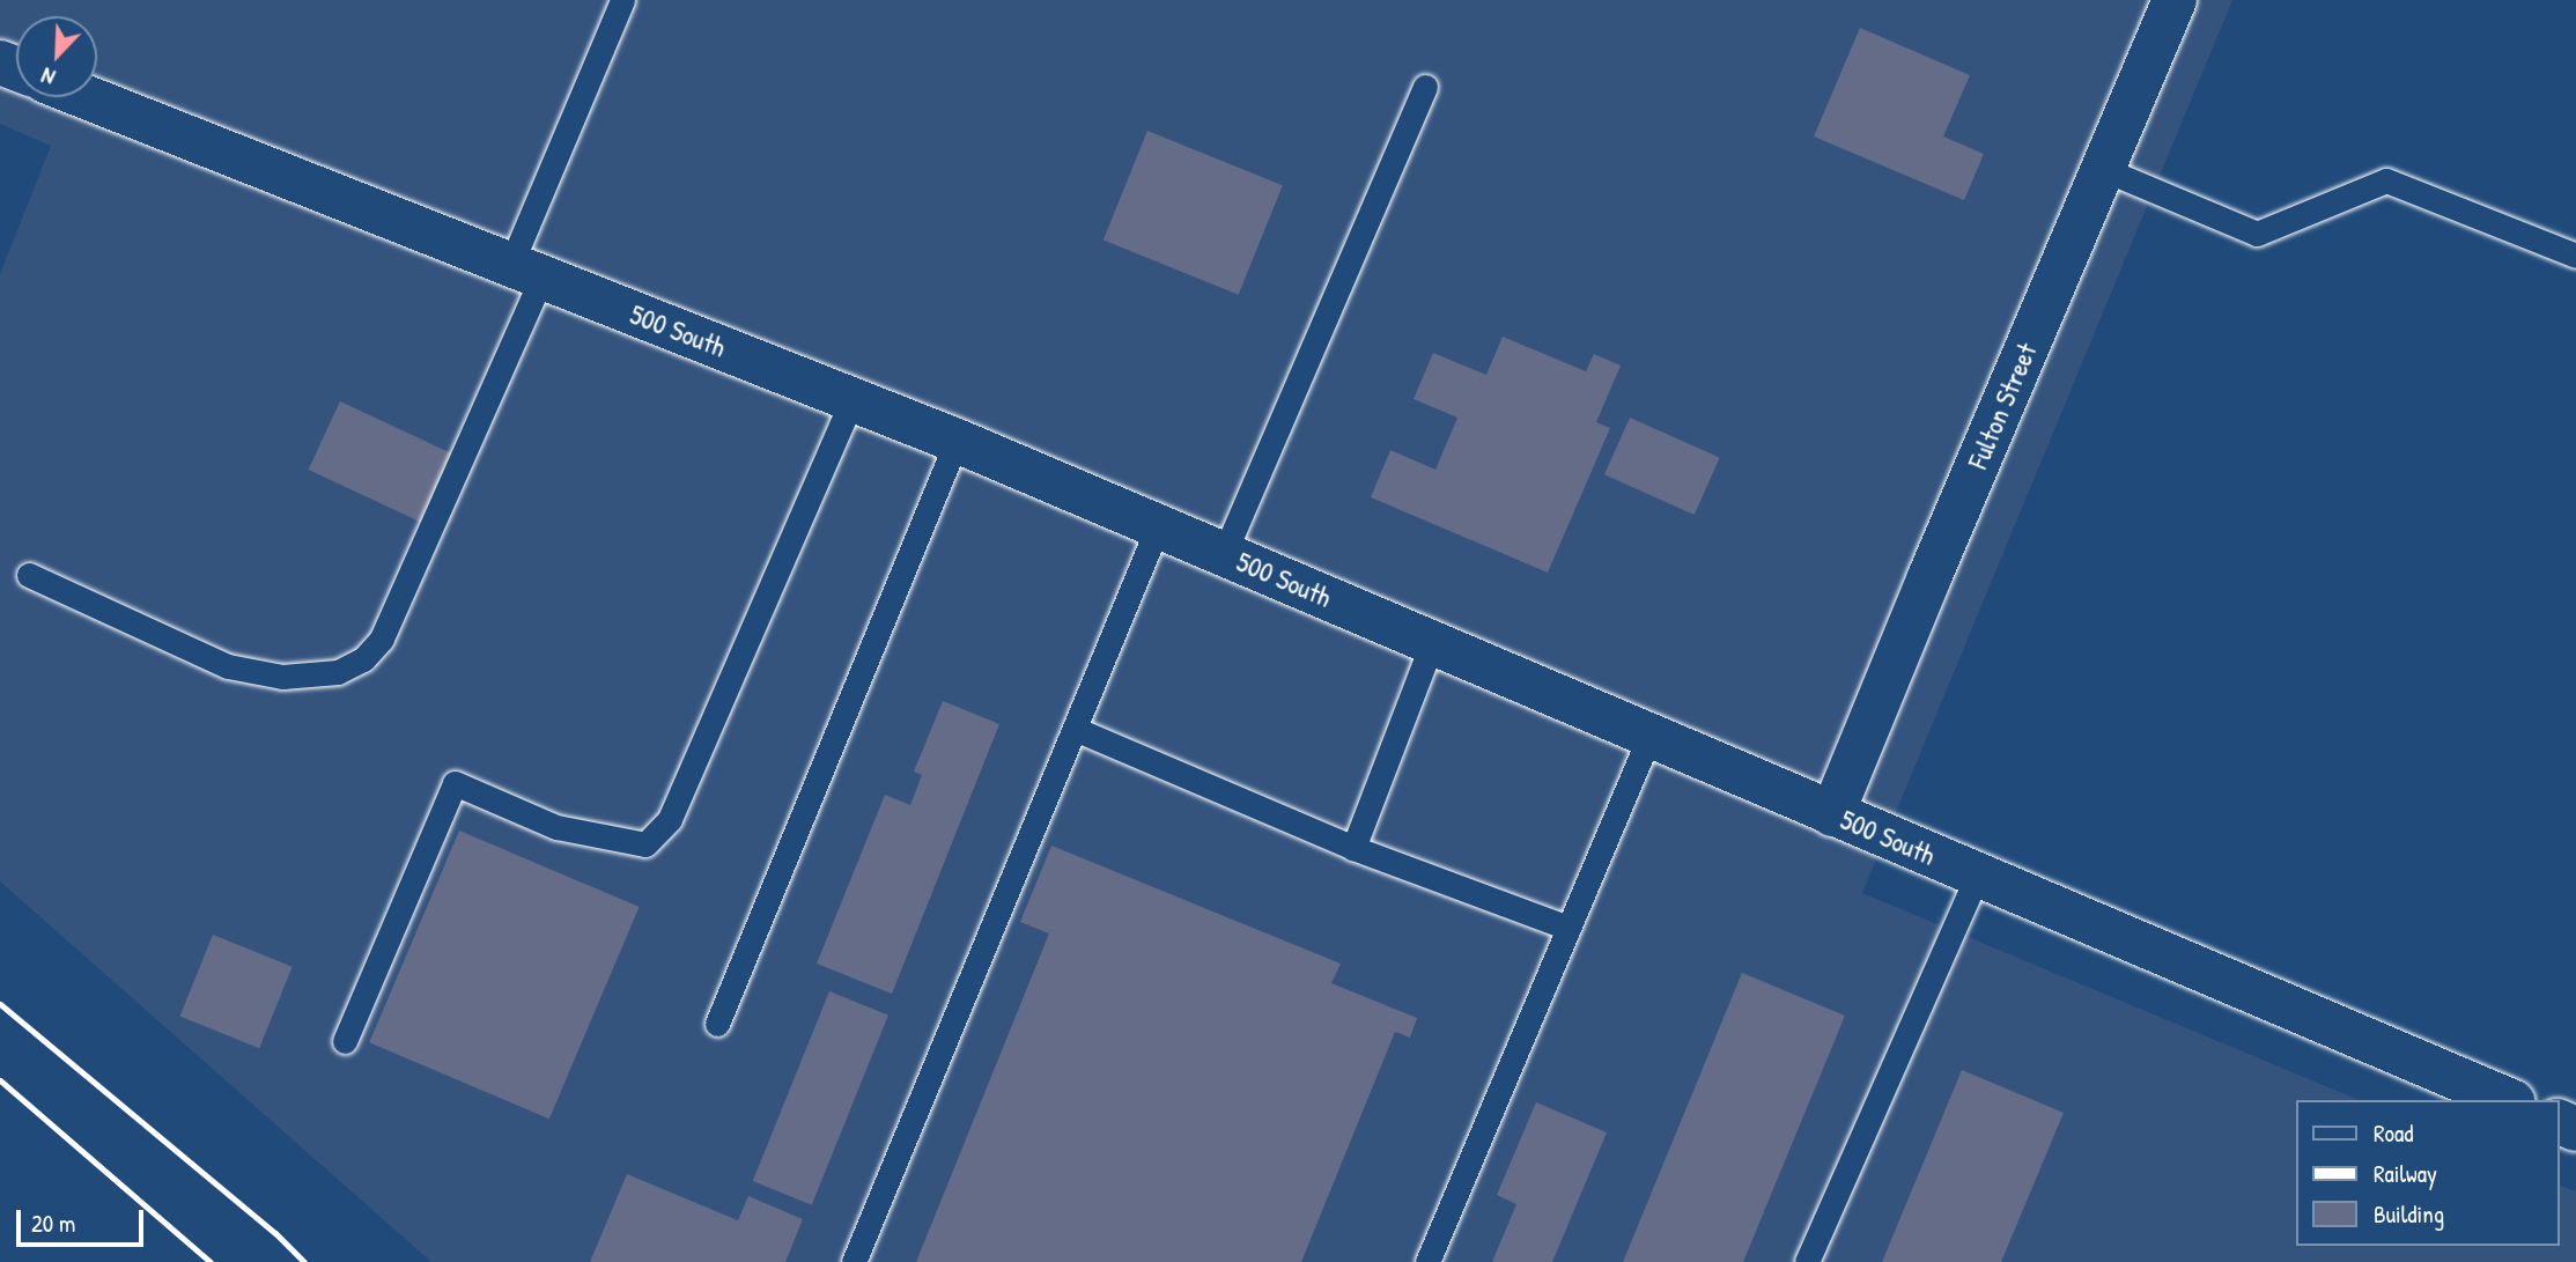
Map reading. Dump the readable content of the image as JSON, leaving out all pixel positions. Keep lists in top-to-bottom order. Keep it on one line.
{"streets":{"street":["500 South","Fulton Street"]},"crossings":[["500 South","Fulton Street"]],"legend":["Road","Railway","Building"],"scale_bar":"20 m","north":"bottom left"}
